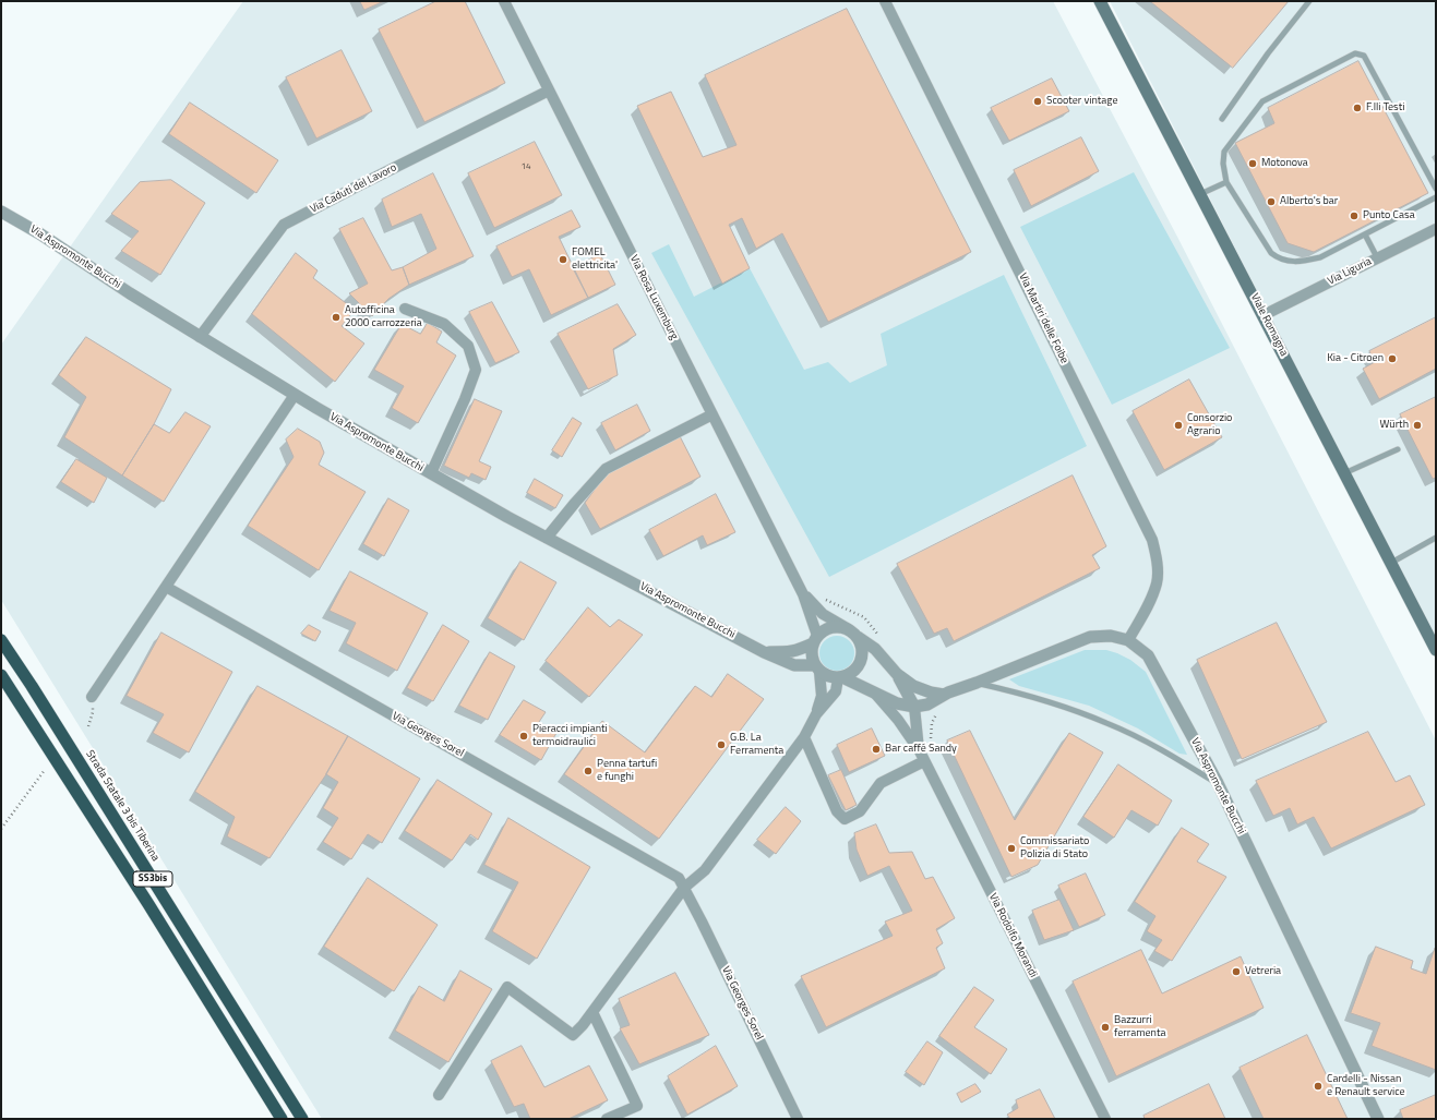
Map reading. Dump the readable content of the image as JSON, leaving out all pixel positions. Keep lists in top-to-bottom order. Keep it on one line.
{"streets":{"highway":["Strada Statale 3 bis Tiberina","SS3bis"],"main road":["Viale Romagna"],"street":["Via Caduti del Lavoro","Via Aspromonte Bucchi","Via Liguria","Via Rosa Luxemburg","Via Martiri delle Foibe","Via Georges Sorel","Via Rodolfo Morandi"]},"crossings":[["Via Caduti del Lavoro","Via Aspromonte Bucchi"],["Via Caduti del Lavoro","Via Rosa Luxemburg"],["Via Aspromonte Bucchi","Via Rosa Luxemburg"],["Via Aspromonte Bucchi","Via Martiri delle Foibe"],["Via Aspromonte Bucchi","Via Rodolfo Morandi"],["Via Liguria","Viale Romagna"]],"places":["Scooter vintage","F.lli Testi","Motonova","Alberto's bar","Punto Casa","FOMEL elettricita'","Autofficina 2000 carrozzeria","Kia - Citroen","Consorzio Agrario","Würth","Pieracci impianti termoidraulici","G.B. La Ferramenta","Bar caffé Sandy","Penna tartufi e funghi","Commissariato Polizia di Stato","Vetreria","Bazzurri ferramenta","Cardelli - Nissan e Renault service"],"house_numbers":["14"]}
